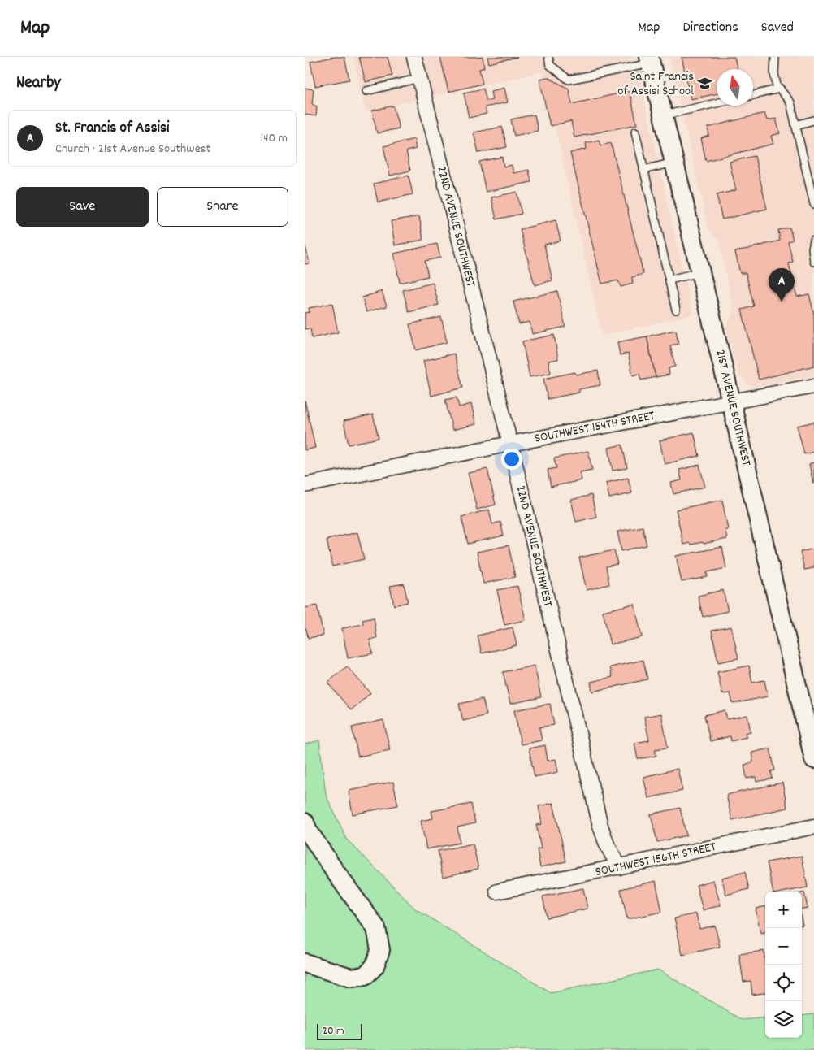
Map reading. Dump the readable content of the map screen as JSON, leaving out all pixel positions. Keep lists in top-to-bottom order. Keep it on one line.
{"streets":{"street":["22ND AVENUE SOUTHWEST","21ST AVENUE SOUTHWEST","SOUTHWEST 154TH STREET","SOUTHWEST 156TH STREET"]},"crossings":[["22ND AVENUE SOUTHWEST","SOUTHWEST 154TH STREET"],["22ND AVENUE SOUTHWEST","SOUTHWEST 156TH STREET"],["21ST AVENUE SOUTHWEST","SOUTHWEST 154TH STREET"]],"places":{"school or university":["Saint Francis of Assisi School"]},"scale_bar":"20 m","north":"top","page":{"header":"Map","nav":["Map","Directions","Saved"],"heading":"Nearby","list":[{"mark":"A","name":"St. Francis of Assisi","note":"Church · 21st Avenue Southwest","value":"140 m"}],"buttons":["Save","Share"],"pins":"A","map_buttons":["+","−"],"scale":"20 m"}}
